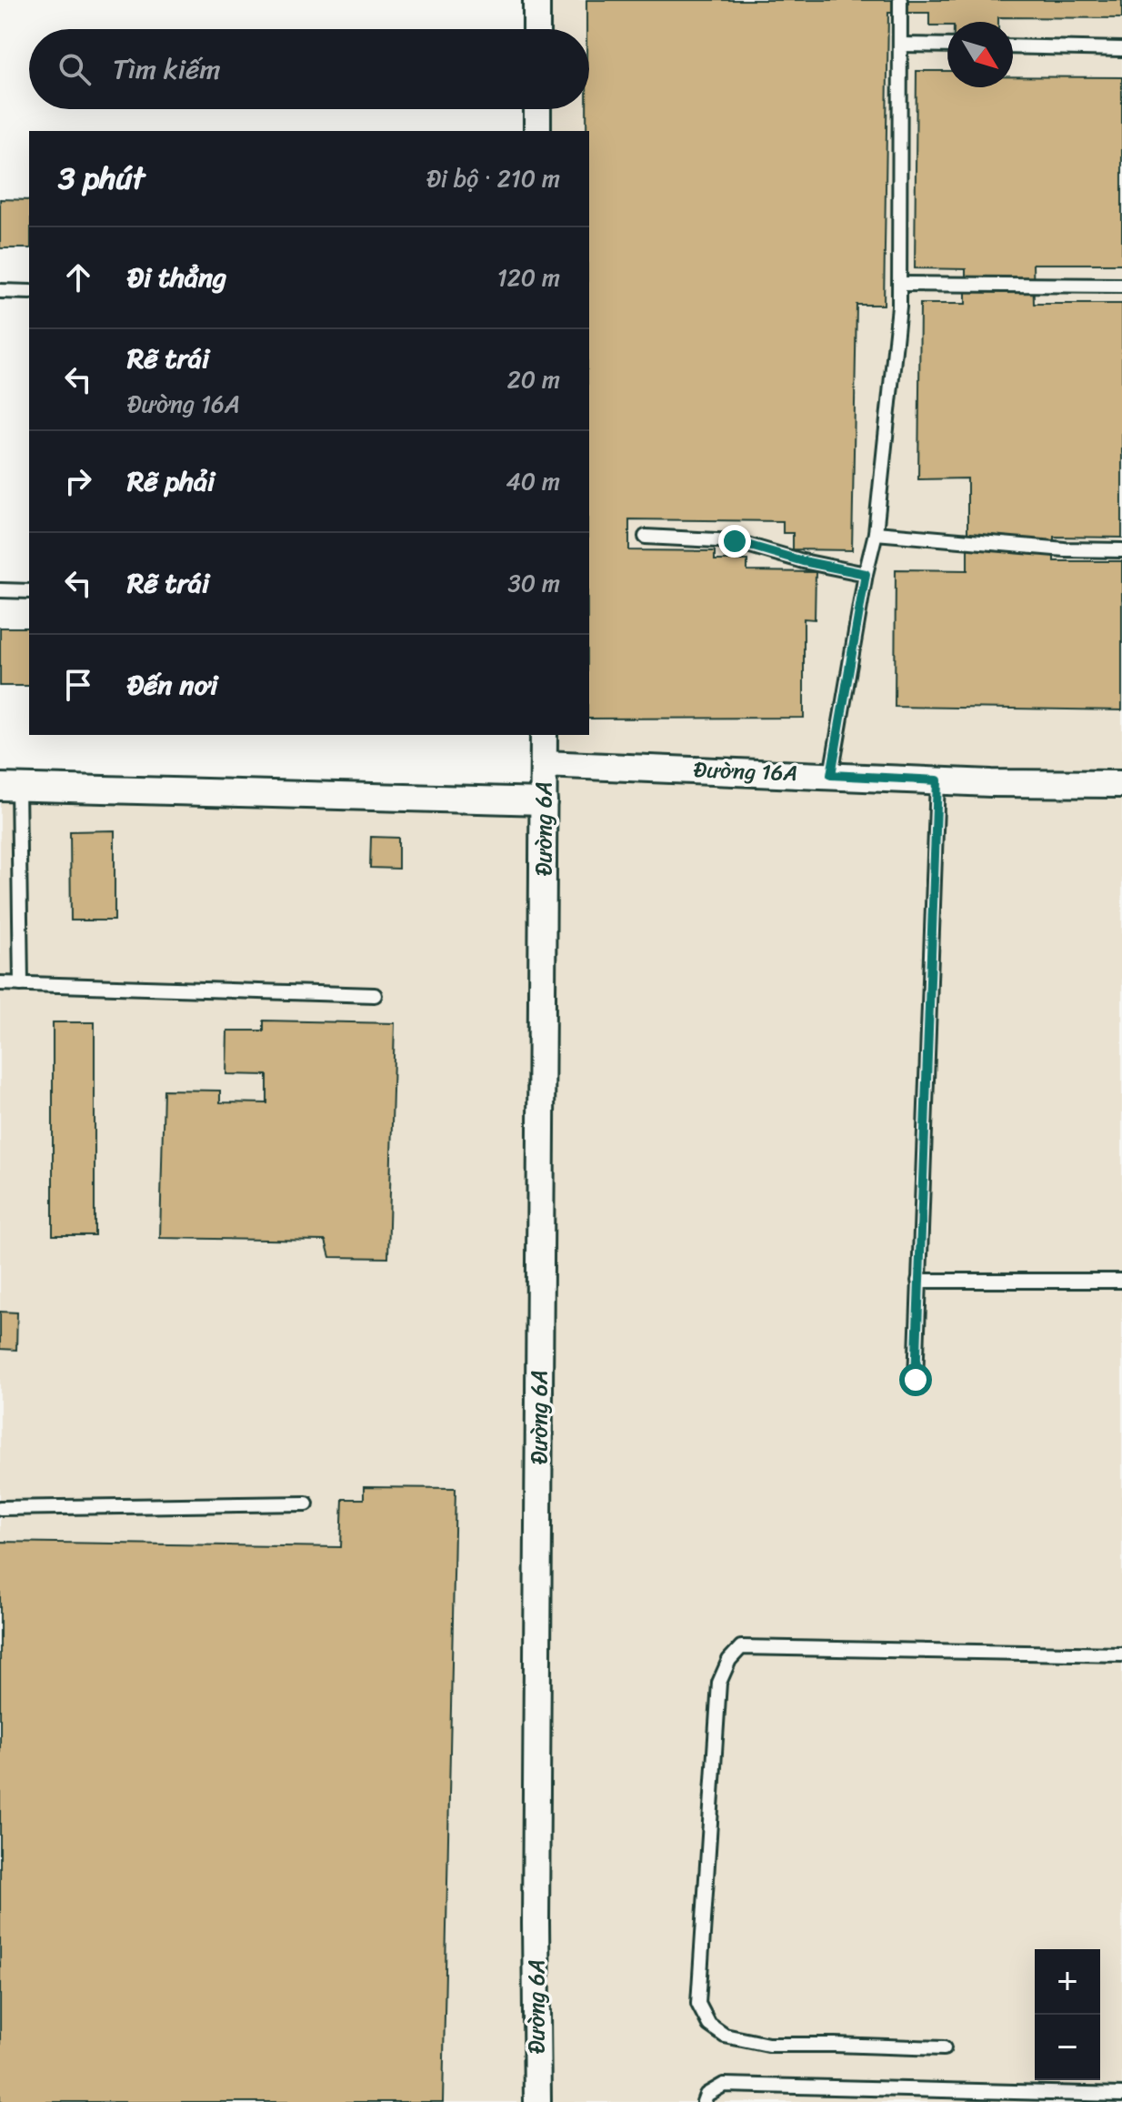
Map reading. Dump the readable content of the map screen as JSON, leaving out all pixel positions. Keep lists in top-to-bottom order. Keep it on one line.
{"streets":{"street":["Đường 16A","Đường 6A"]},"crossings":[["Đường 16A","Đường 6A"]],"north":"bottom right","page":{"search":"Tìm kiếm","heading":["3 phút","Đi bộ · 210 m"],"list":[["Đi thẳng","120 m"],["Rẽ trái","Đường 16A","20 m"],["Rẽ phải","40 m"],["Rẽ trái","30 m"],"Đến nơi"],"map_buttons":["+","−"]}}
